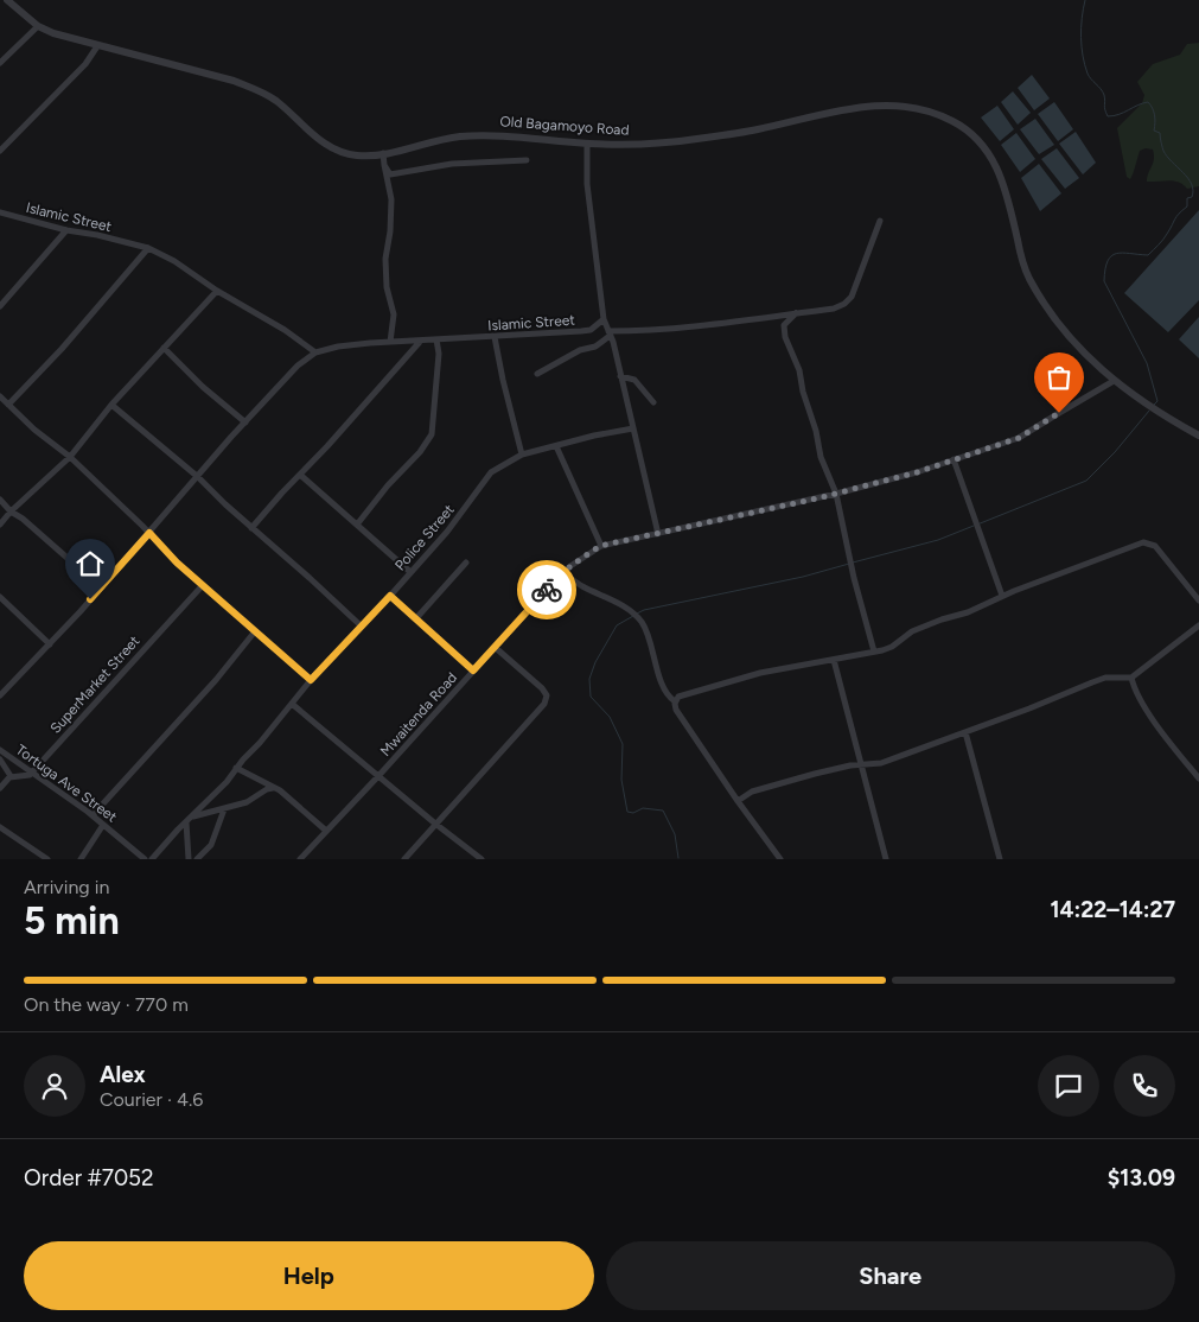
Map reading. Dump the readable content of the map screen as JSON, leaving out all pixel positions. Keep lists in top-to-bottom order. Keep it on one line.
{"streets":{"street":["Old Bagamoyo Road","Islamic Street","Police Street","SuperMarket Street","Mwaitenda Road","Tortuga Ave Street"]},"crossings":[["Old Bagamoyo Road","Mwaitenda Road"],["SuperMarket Street","Tortuga Ave Street"]],"page":{"heading":["5 min","Arriving in","14:22–14:27"],"panel":["Alex","Courier · 4.6","Order #7052","$13.09"],"bar":"On the way · 770 m","buttons":["Help","Share"]}}
